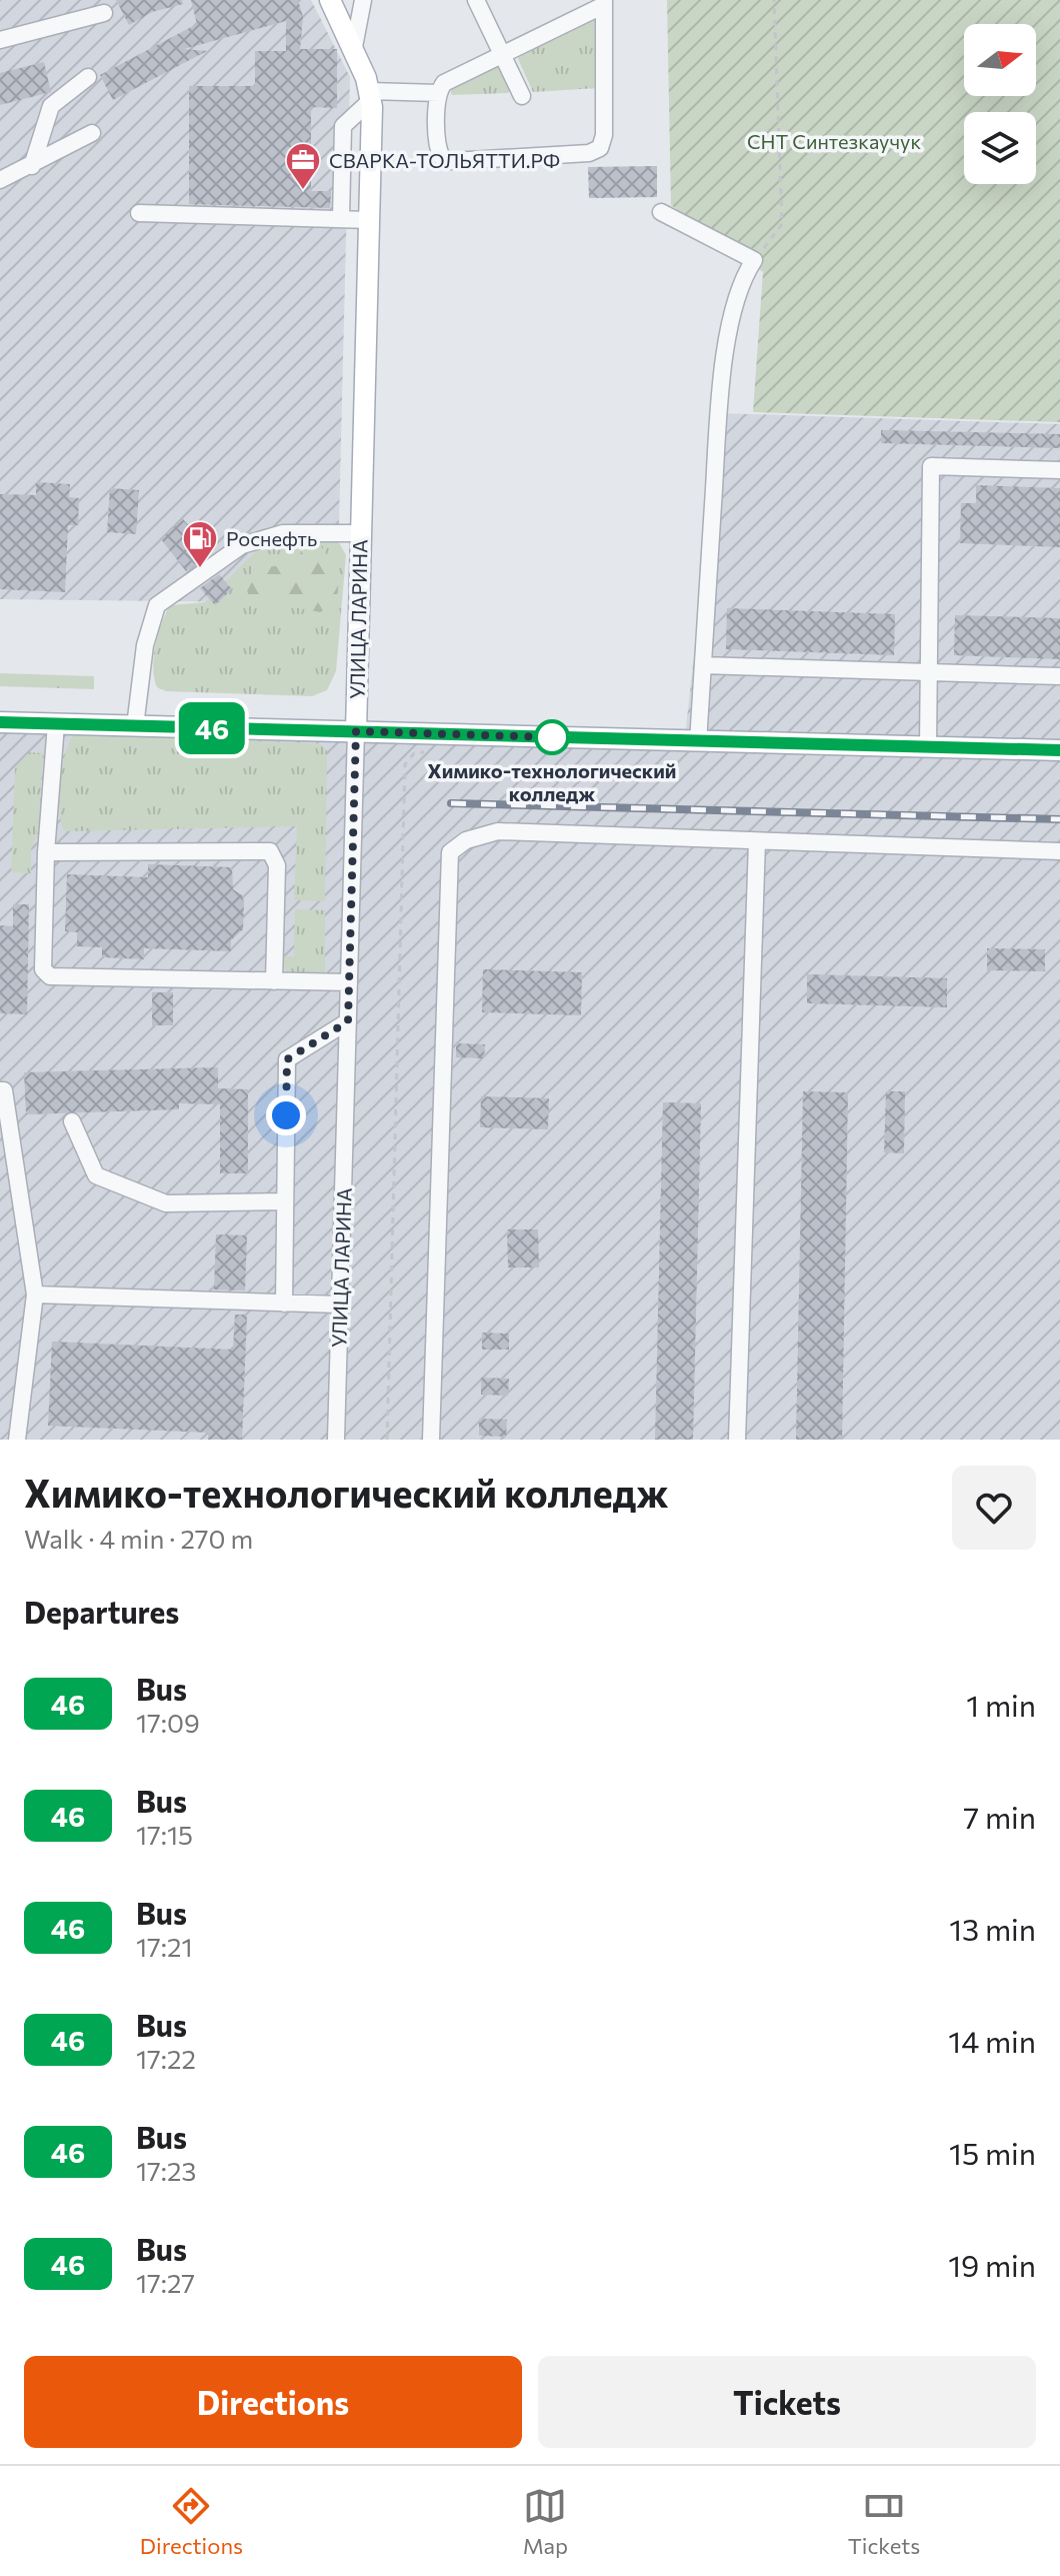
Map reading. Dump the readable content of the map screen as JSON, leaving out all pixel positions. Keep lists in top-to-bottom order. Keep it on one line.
{"streets":{"main road":["УЛИЦА ЛАРИНА"]},"parks":["СНТ Синтезкаучук"],"places":{"office":["СВАРКА-ТОЛЬЯТТИ.РФ"],"fuel station":["Роснефть"],"other":["Химико-технологический колледж"]},"lines":["bus line 46"],"north":"right","page":{"on_map":"46","heading":[["Химико-технологический колледж","Walk · 4 min · 270 m"],"Departures"],"list":[{"mark":"46","name":"Bus","note":"17:09","value":"1 min"},{"mark":"46","name":"Bus","note":"17:15","value":"7 min"},{"mark":"46","name":"Bus","note":"17:21","value":"13 min"},{"mark":"46","name":"Bus","note":"17:22","value":"14 min"},{"mark":"46","name":"Bus","note":"17:23","value":"15 min"},{"mark":"46","name":"Bus","note":"17:27","value":"19 min"}],"buttons":["Directions","Tickets"],"tabs":["Directions","Map","Tickets"]}}
